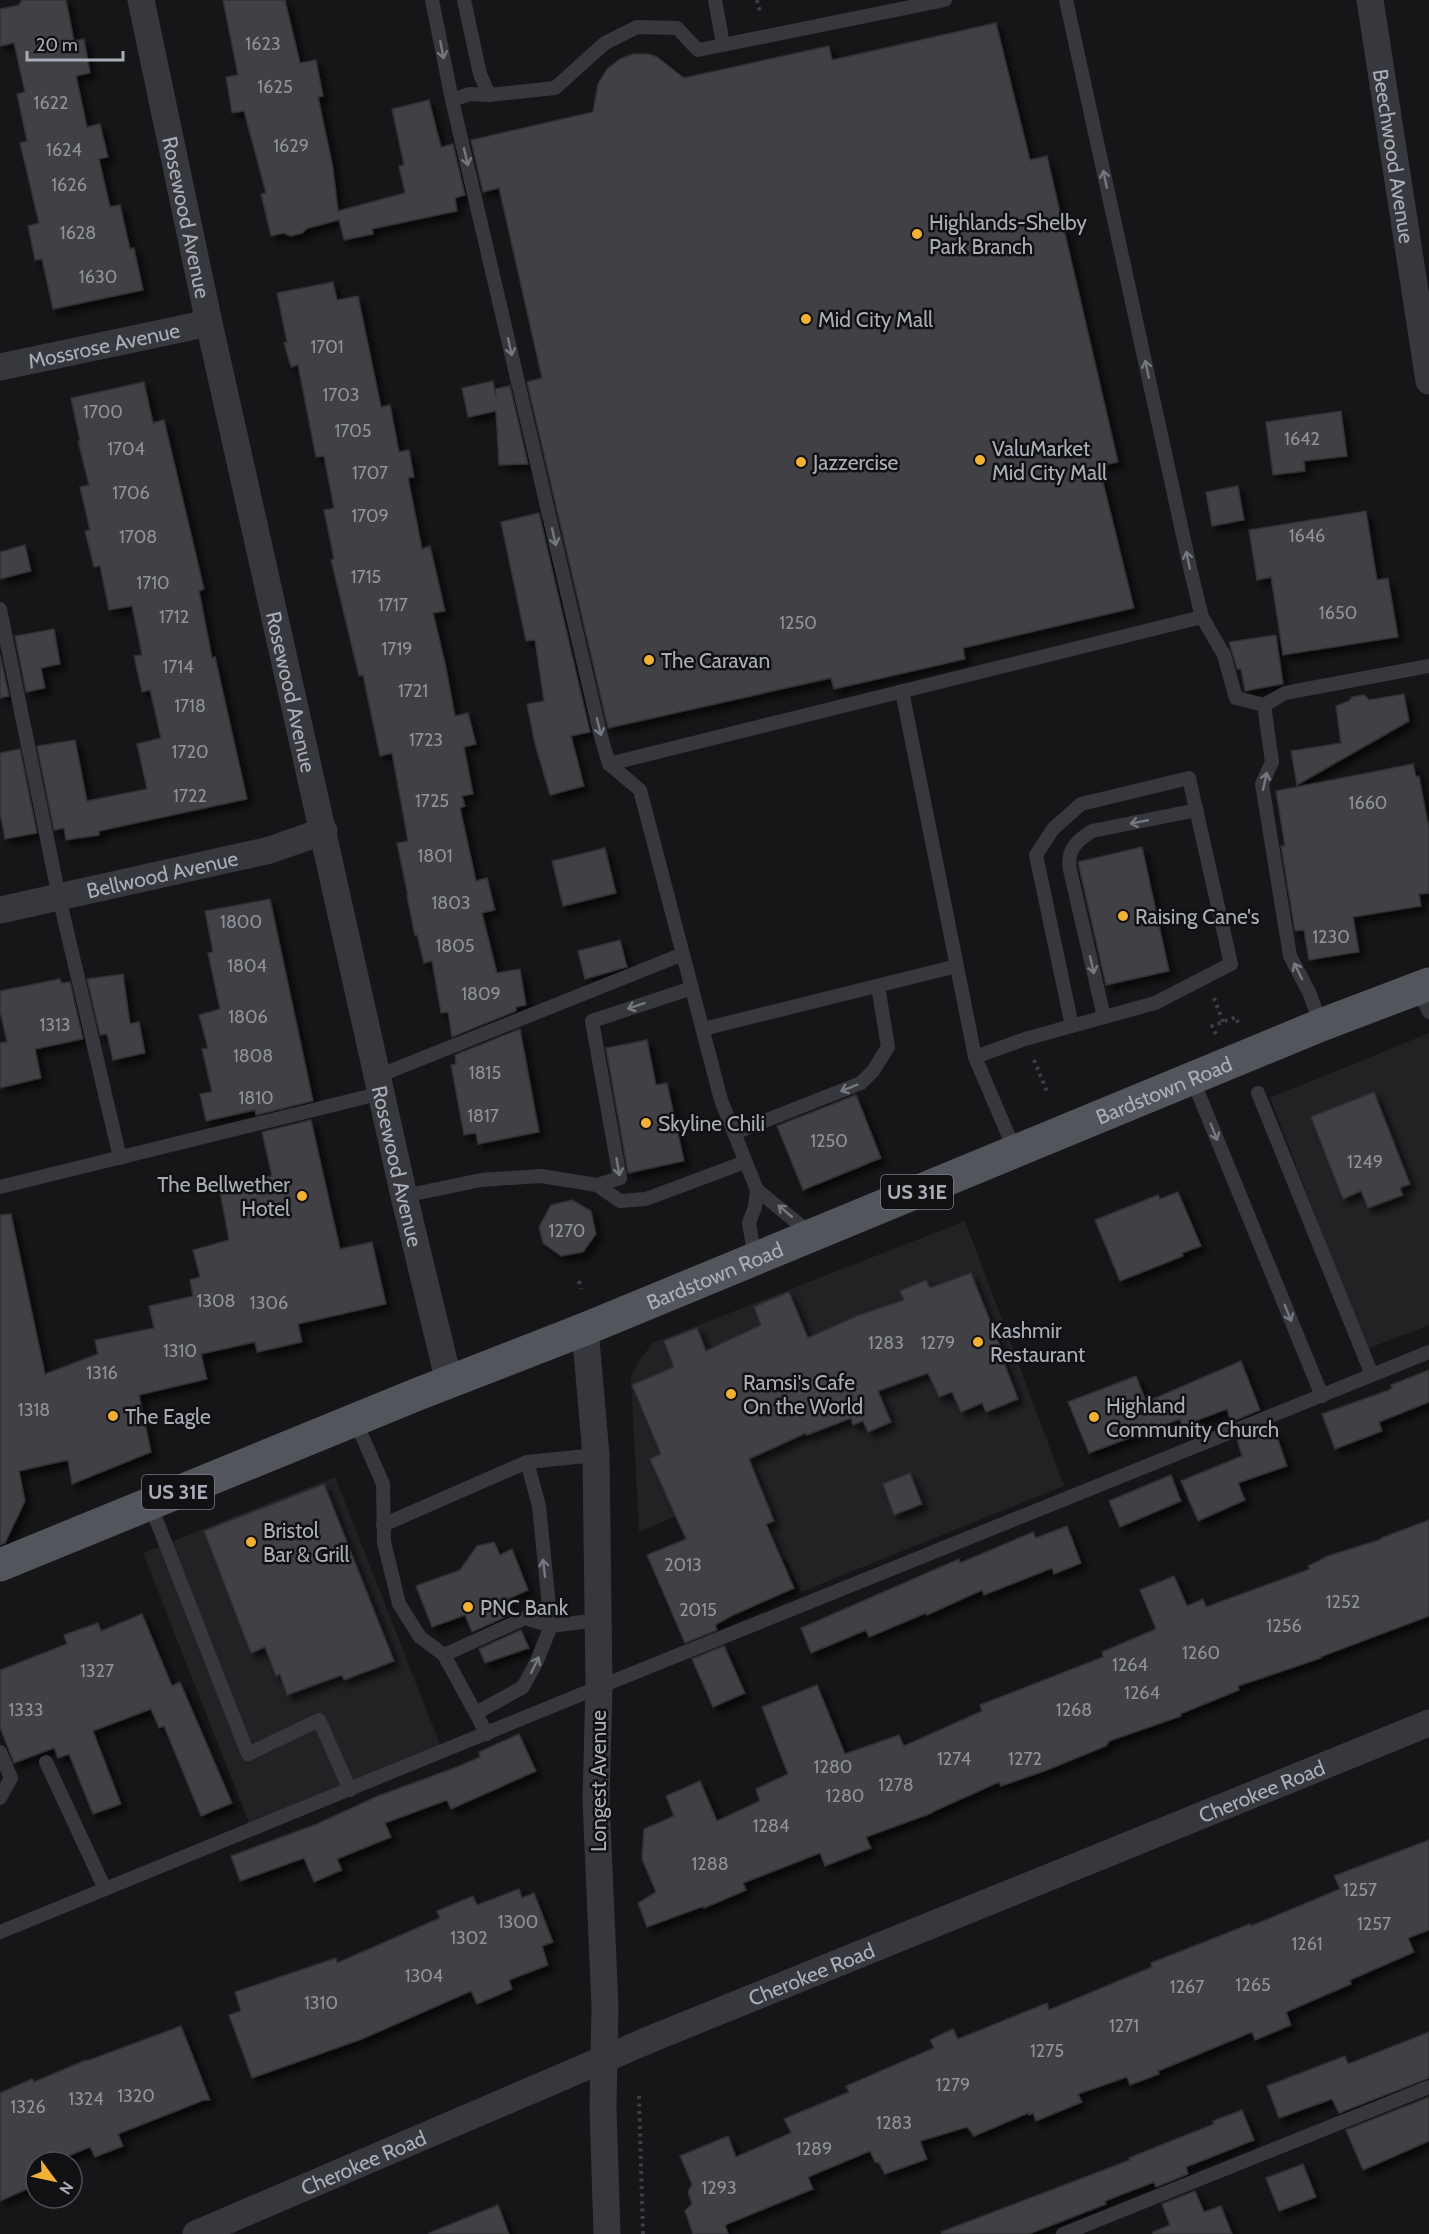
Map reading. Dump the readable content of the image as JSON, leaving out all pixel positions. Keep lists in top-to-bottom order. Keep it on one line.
{"streets":{"main road":["Bardstown Road","US 31E"],"street":["Beechwood Avenue","Rosewood Avenue","Mossrose Avenue","Bellwood Avenue","Longest Avenue","Cherokee Road"]},"crossings":[["Rosewood Avenue","Mossrose Avenue"],["Rosewood Avenue","Bellwood Avenue"],["Rosewood Avenue","Bardstown Road"],["Bardstown Road","Longest Avenue"],["Longest Avenue","Cherokee Road"]],"places":["Highlands-Shelby Park Branch","Mid City Mall","ValuMarket Mid City Mall","Jazzercise","The Caravan","Raising Cane's","Skyline Chili","The Bellwether Hotel","Kashmir Restaurant","Ramsi's Cafe On the World","The Eagle","Highland Community Church","Bristol Bar & Grill","PNC Bank"],"house_numbers":["1623","1625","1622","1629","1624","1626","1628","1630","1701","1703","1700","1705","1642","1704","1707","1706","1709","1646","1708","1715","1710","1717","1650","1712","1250","1719","1714","1721","1718","1723","1720","1722","1725","1660","1801","1803","1800","1230","1805","1804","1809","1806","1313","1808","1815","1810","1817","1250","1249","1270","1308","1306","1283","1279","1310","1316","1318","2013","1252","2015","1256","1260","1264","1327","1264","1333","1268","1274","1272","1280","1278","1280","1284","1288","1257","1300","1257","1302","1261","1304","1265","1267","1310","1271","1275","1279","1320","1324","1326","1283","1289","1293"],"scale_bar":"20 m","north":"bottom right"}
